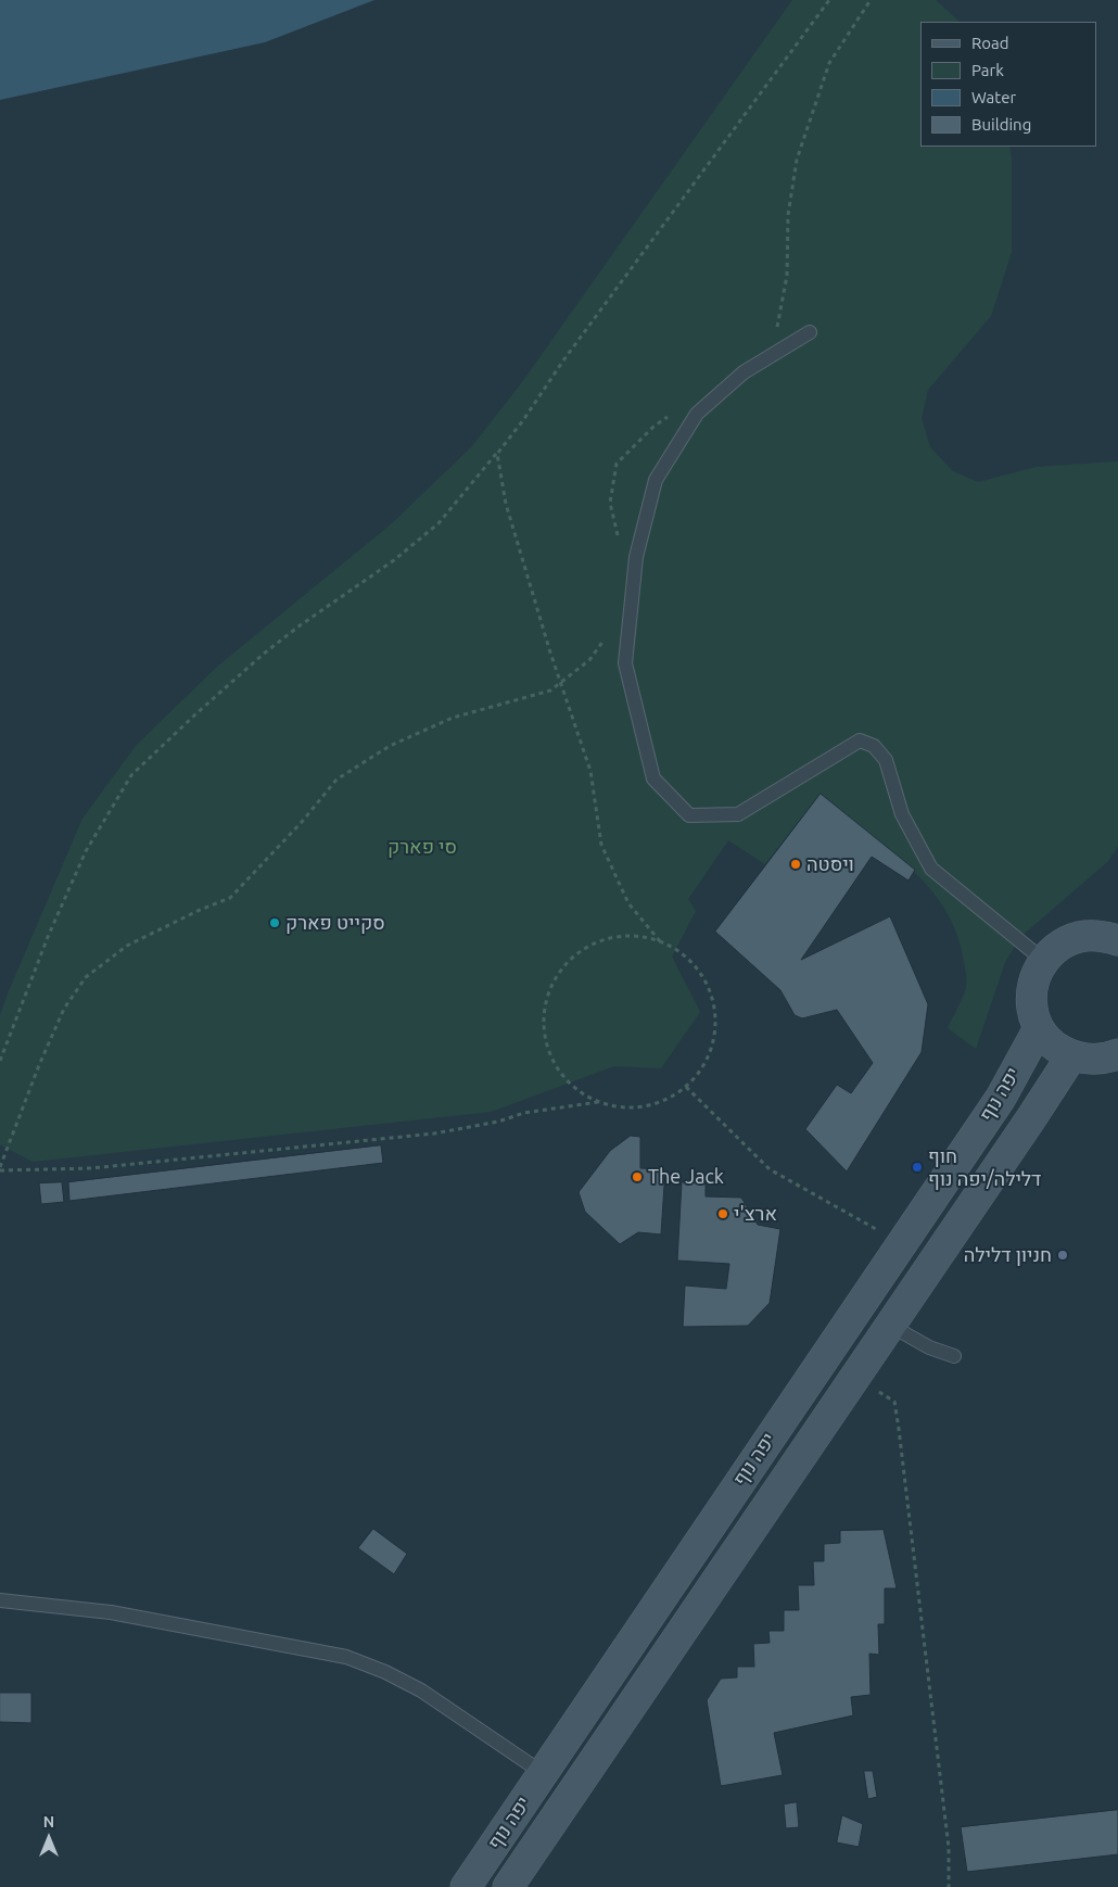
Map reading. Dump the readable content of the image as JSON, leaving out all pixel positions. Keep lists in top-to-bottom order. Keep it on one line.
{"streets":{"main road":["יפה נוף"]},"parks":["סי פארק"],"places":["ויסטה","סקייט פארק","חוף דלילה/יפה נוף","The Jack","ארצ'י","חניון דלילה"],"legend":["Road","Park","Water","Building"],"north":"top"}
